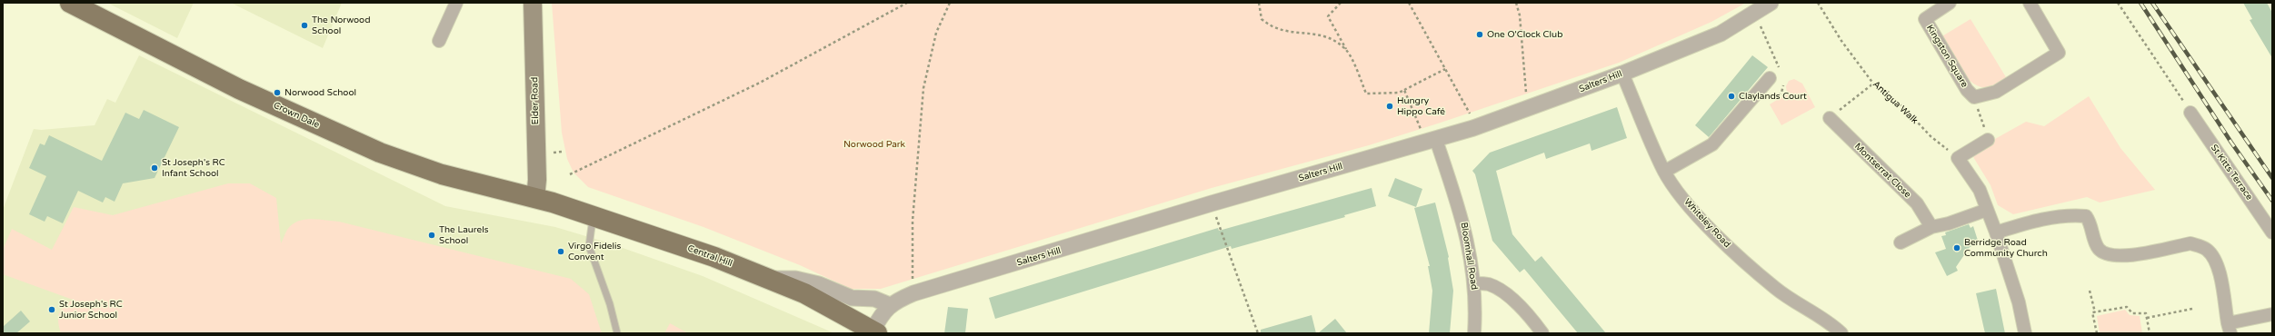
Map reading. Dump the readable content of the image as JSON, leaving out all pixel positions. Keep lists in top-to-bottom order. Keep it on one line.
{"streets":{"main road":["Elder Road","Crown Dale","Central Hill"],"street":["Kingston Square","Salters Hill","Montserrat Close","St Kitts Terrace","Whiteley Road","Bloomhall Road"],"path":["Antigua Walk"]},"crossings":[["Salters Hill","Whiteley Road"],["Salters Hill","Central Hill"],["Salters Hill","Bloomhall Road"],["Elder Road","Crown Dale"],["Elder Road","Central Hill"],["Crown Dale","Central Hill"]],"parks":["Norwood Park"],"places":["The Norwood School","One O'Clock Club","Norwood School","Claylands Court","Hungry Hippo Café","St Joseph's RC Infant School","The Laurels School","Berridge Road Community Church","Virgo Fidelis Convent","St Joseph's RC Junior School"]}
